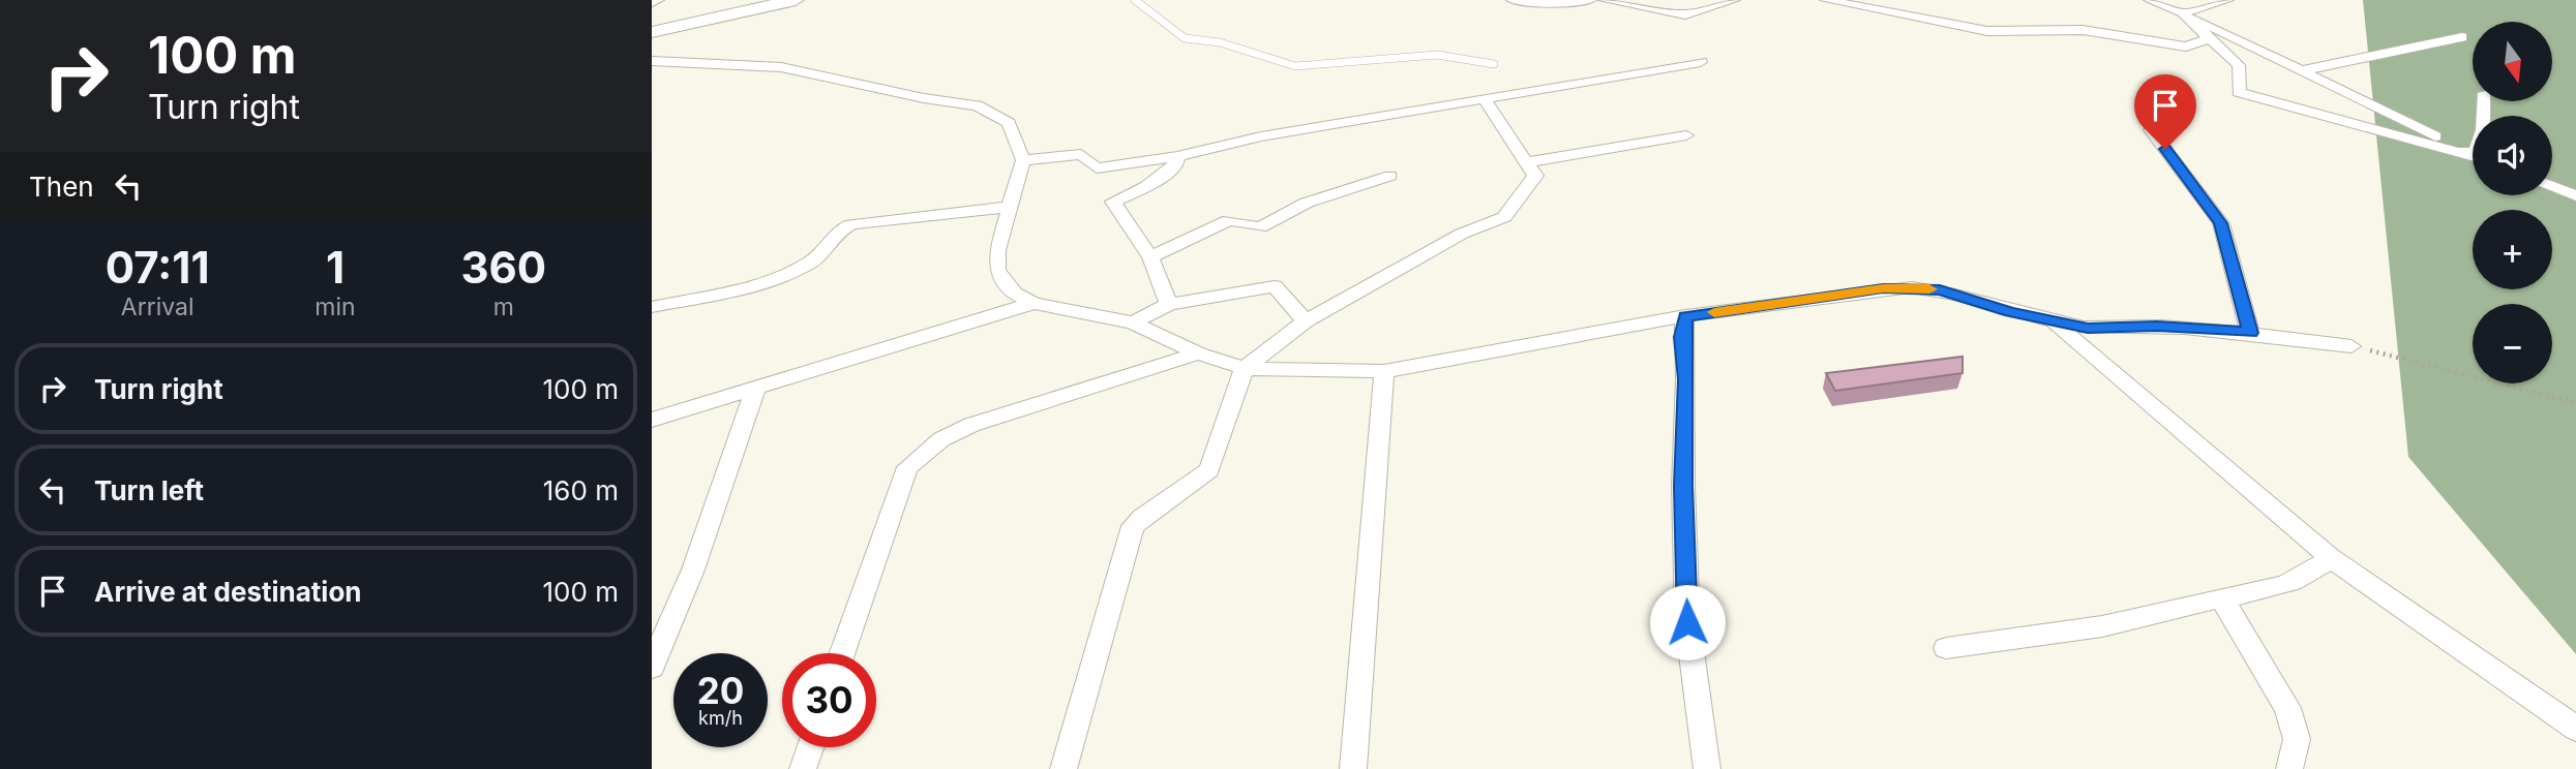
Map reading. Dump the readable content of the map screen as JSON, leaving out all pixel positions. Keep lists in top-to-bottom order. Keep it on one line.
{"north":"bottom","page":{"turn":["100 m","Turn right"],"map_buttons":["+","−"],"then":"Then","eta":["07:11","Arrival","1","min","360","m"],"list":[{"name":"Turn right","value":"100 m"},{"name":"Turn left","value":"160 m"},{"name":"Arrive at destination","value":"100 m"}],"speed":"20 km/h","limit":"30"}}
